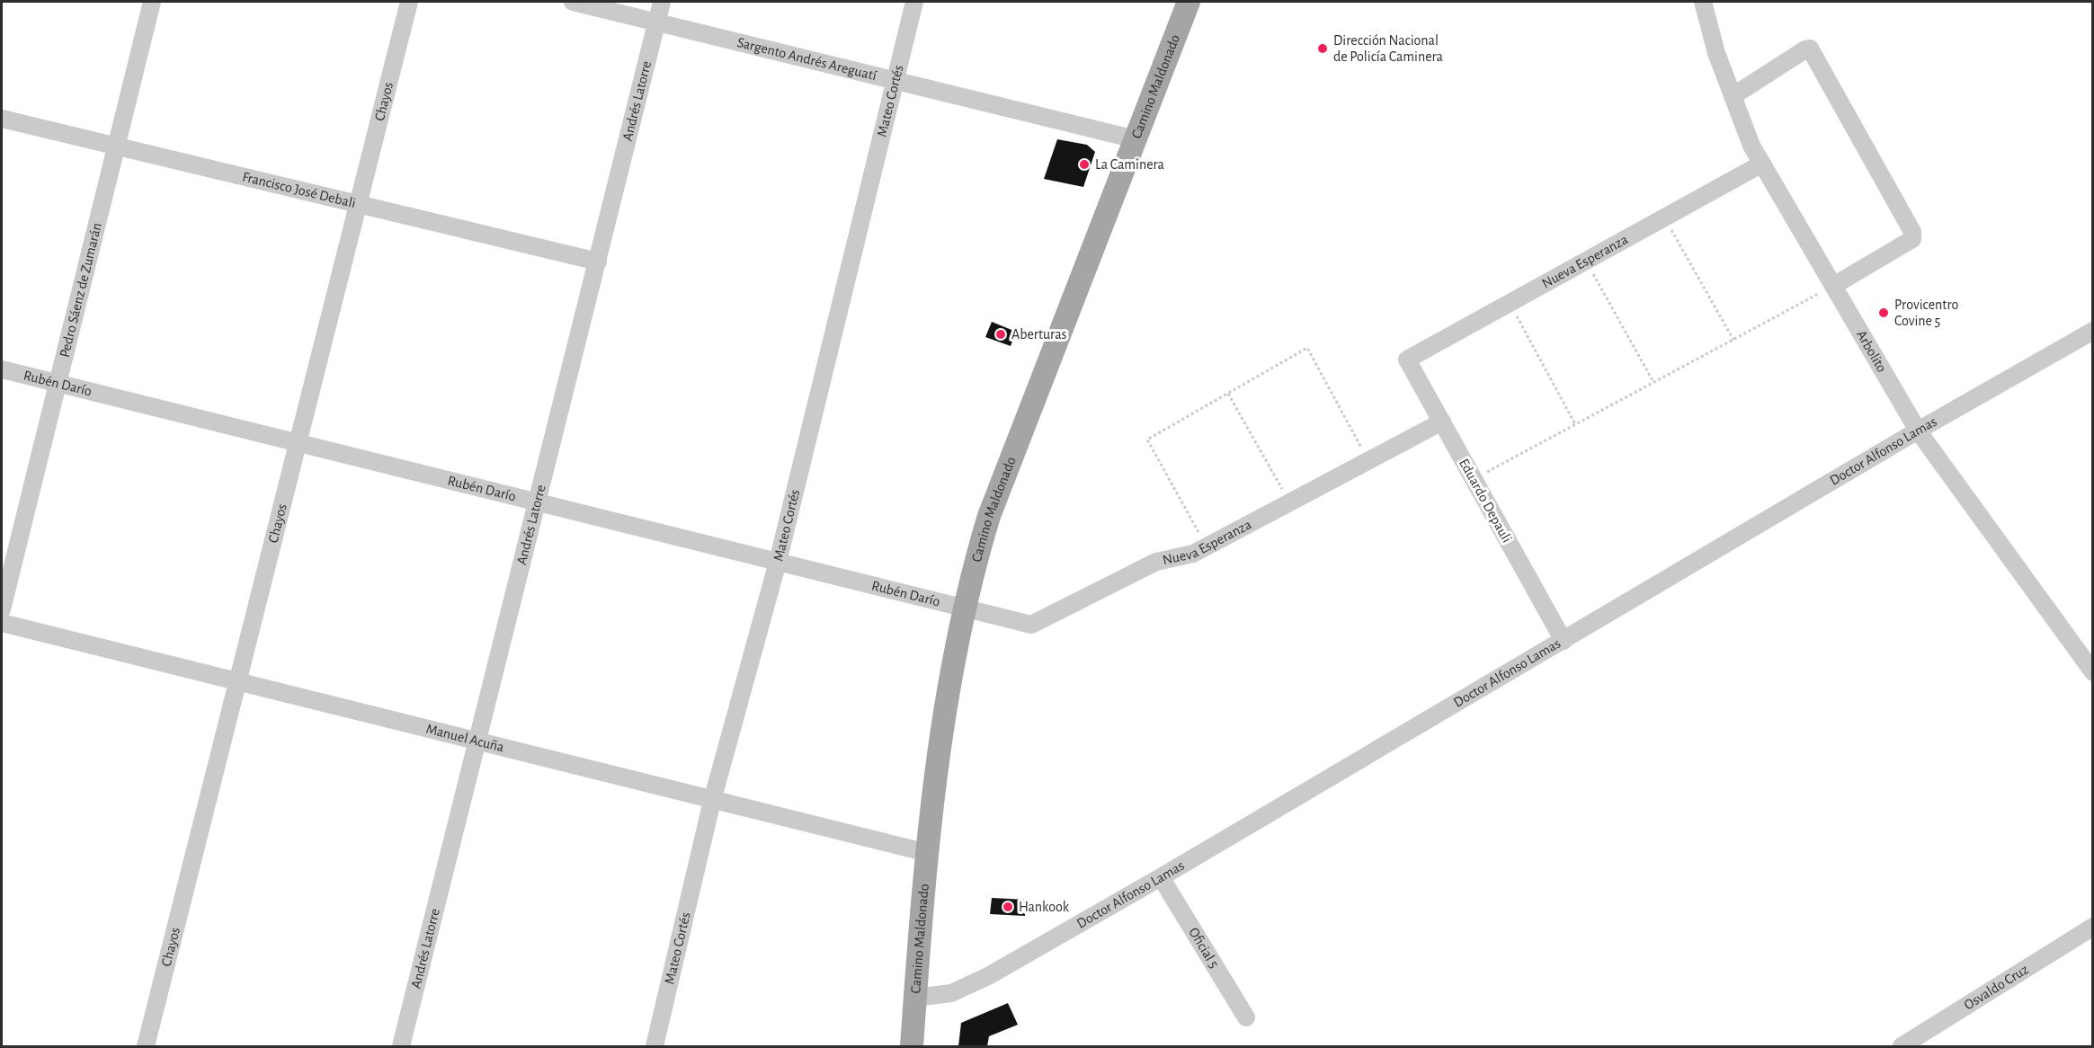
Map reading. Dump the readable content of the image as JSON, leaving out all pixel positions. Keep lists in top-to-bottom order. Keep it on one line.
{"streets":{"main road":["Camino Maldonado"],"street":["Sargento Andrés Areguatí","Mateo Cortés","Chayos","Andrés Latorre","Francisco José Debali","Nueva Esperanza","Pedro Sáenz de Zumarán","Arbolito","Rubén Darío","Doctor Alfonso Lamas","Eduardo Depauli","Manuel Acuña","Oficial 5","Osvaldo Cruz"]},"crossings":[["Sargento Andrés Areguatí","Camino Maldonado"],["Sargento Andrés Areguatí","Mateo Cortés"],["Sargento Andrés Areguatí","Andrés Latorre"],["Camino Maldonado","Nueva Esperanza"],["Camino Maldonado","Rubén Darío"],["Camino Maldonado","Doctor Alfonso Lamas"],["Camino Maldonado","Manuel Acuña"],["Mateo Cortés","Rubén Darío"],["Mateo Cortés","Manuel Acuña"],["Chayos","Francisco José Debali"],["Chayos","Rubén Darío"],["Chayos","Manuel Acuña"],["Andrés Latorre","Francisco José Debali"],["Andrés Latorre","Rubén Darío"],["Andrés Latorre","Manuel Acuña"],["Francisco José Debali","Pedro Sáenz de Zumarán"],["Nueva Esperanza","Arbolito"],["Nueva Esperanza","Rubén Darío"],["Nueva Esperanza","Eduardo Depauli"],["Pedro Sáenz de Zumarán","Rubén Darío"],["Arbolito","Doctor Alfonso Lamas"],["Doctor Alfonso Lamas","Eduardo Depauli"],["Doctor Alfonso Lamas","Oficial 5"]],"places":["Dirección Nacional de Policía Caminera","La Caminera","Provicentro Covine 5","Aberturas","Hankook"]}
